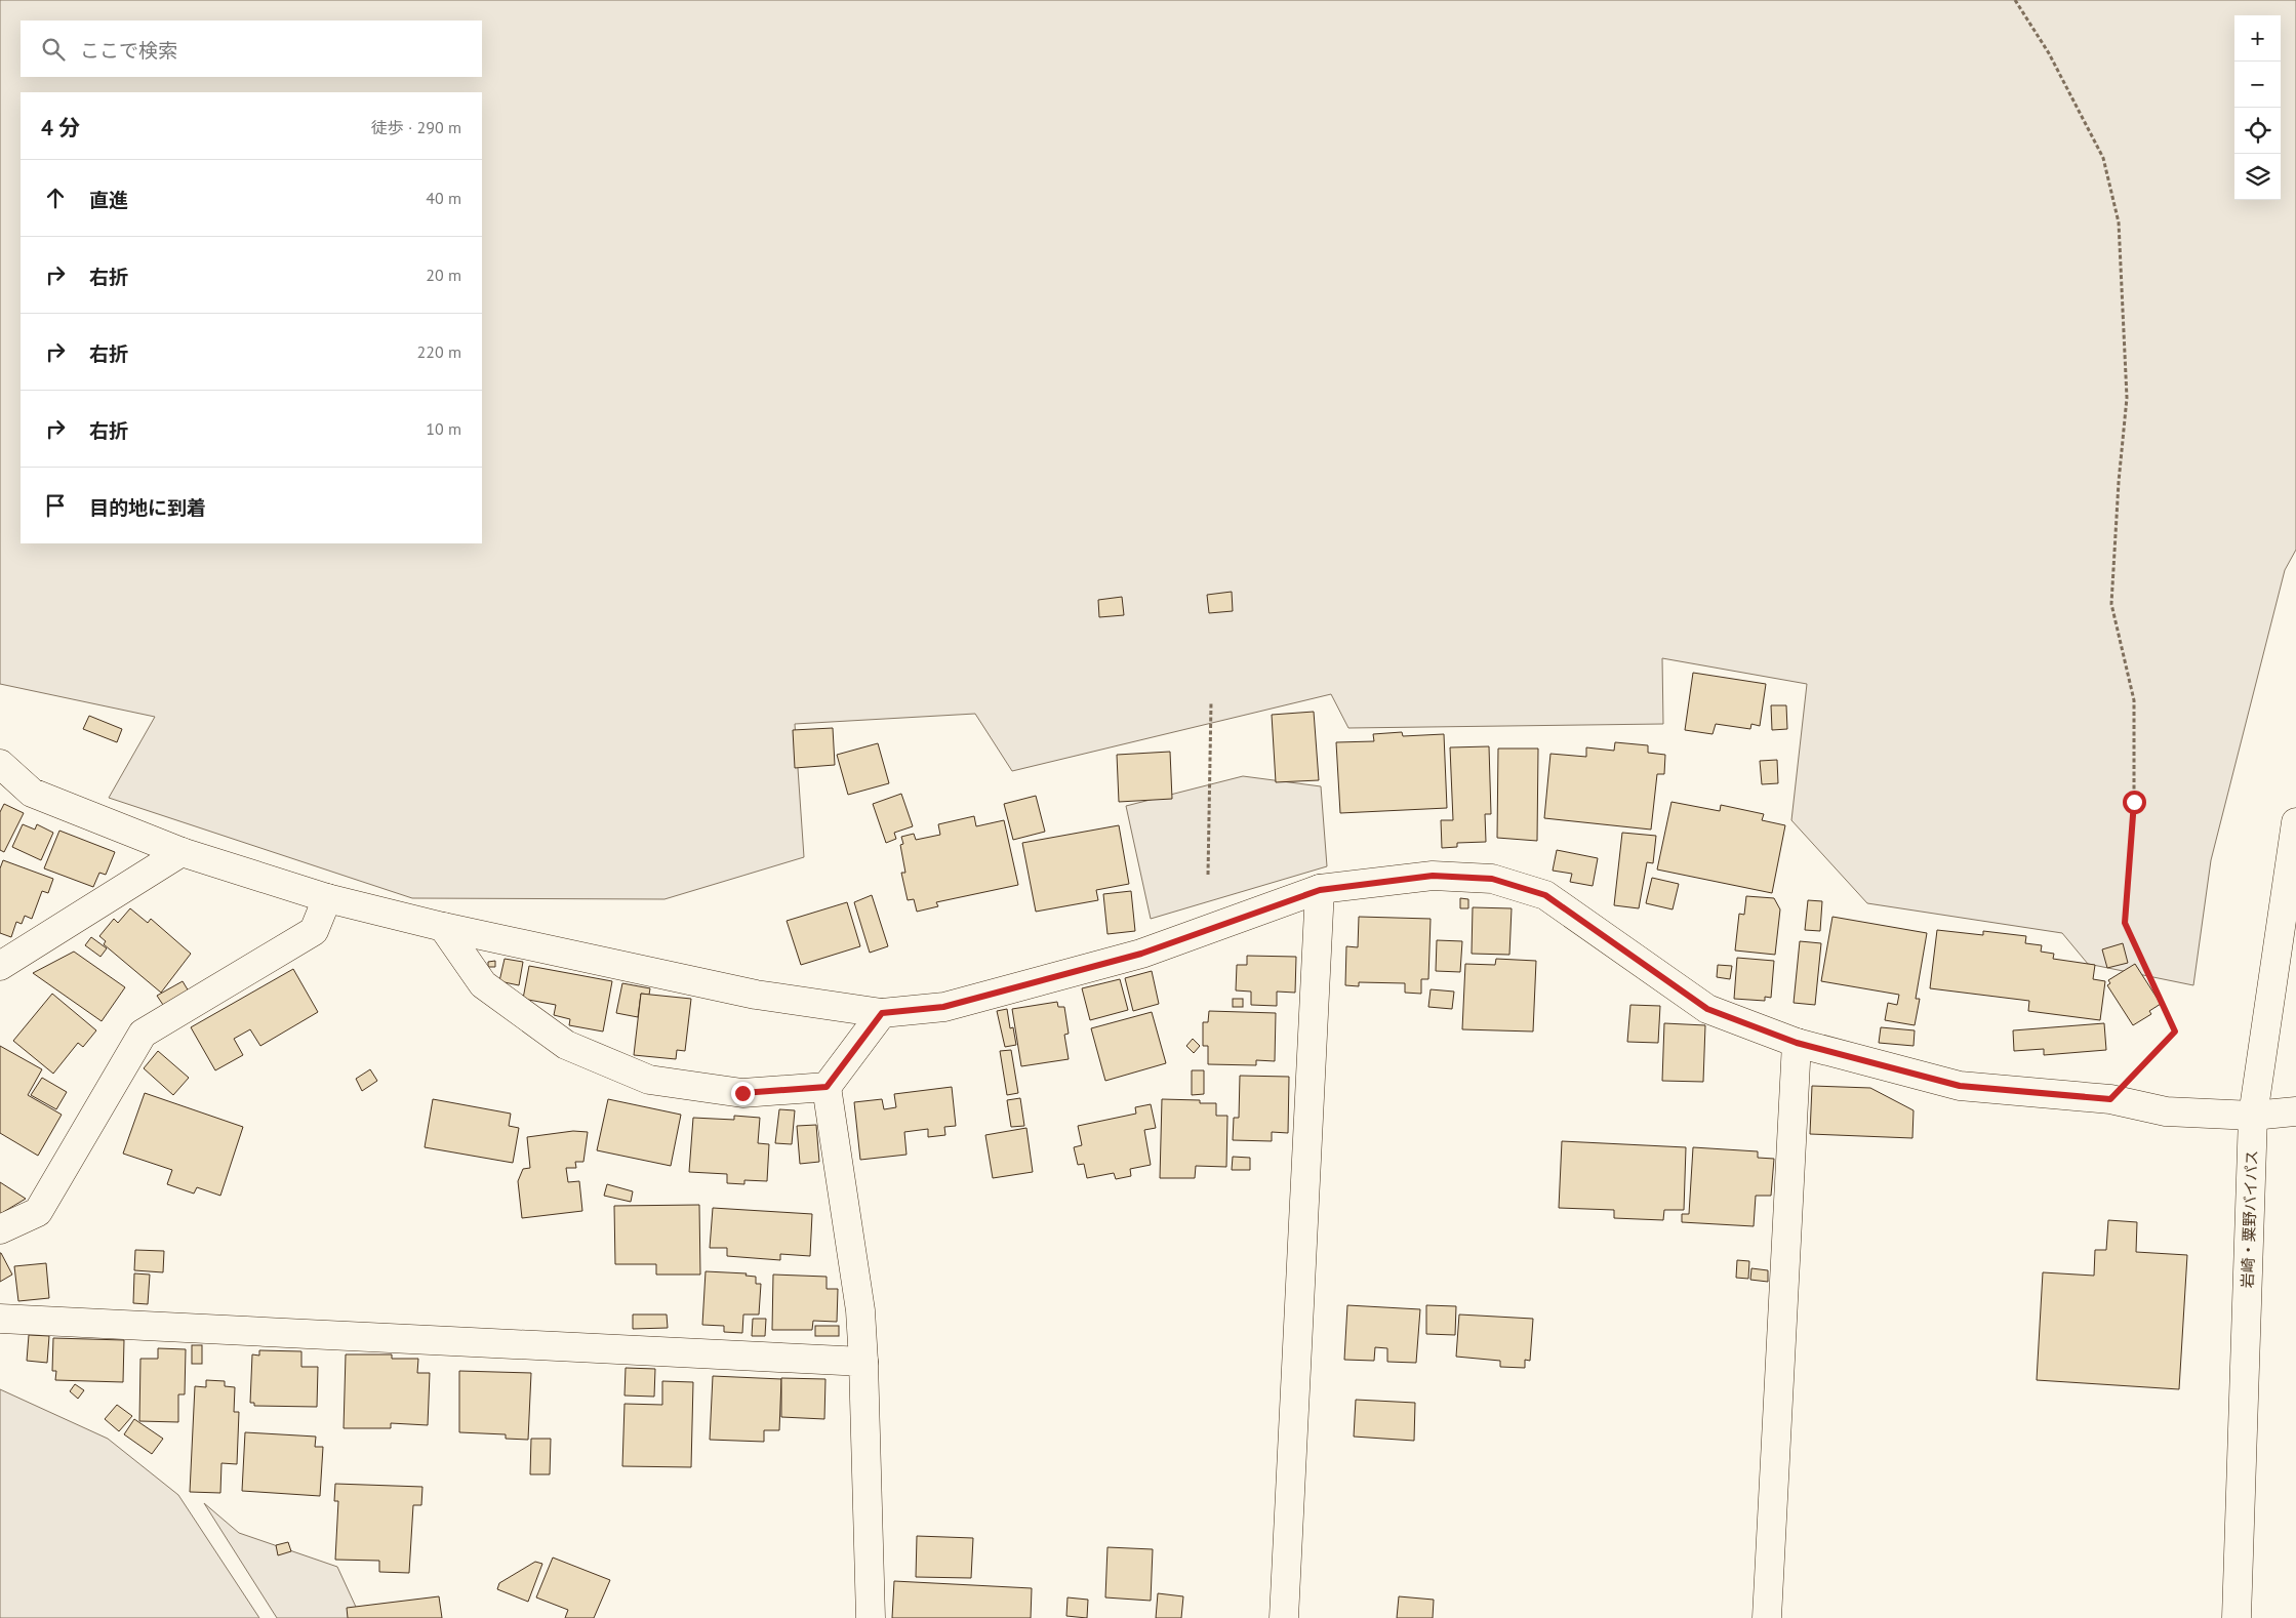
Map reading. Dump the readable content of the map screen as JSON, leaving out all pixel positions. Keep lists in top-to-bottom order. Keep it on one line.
{"streets":{"main road":["岩崎・粟野バイパス"]},"page":{"map_buttons":["+","−"],"search":"ここで検索","heading":["4 分","徒歩 · 290 m"],"list":[["直進","40 m"],["右折","20 m"],["右折","220 m"],["右折","10 m"],"目的地に到着"]}}
